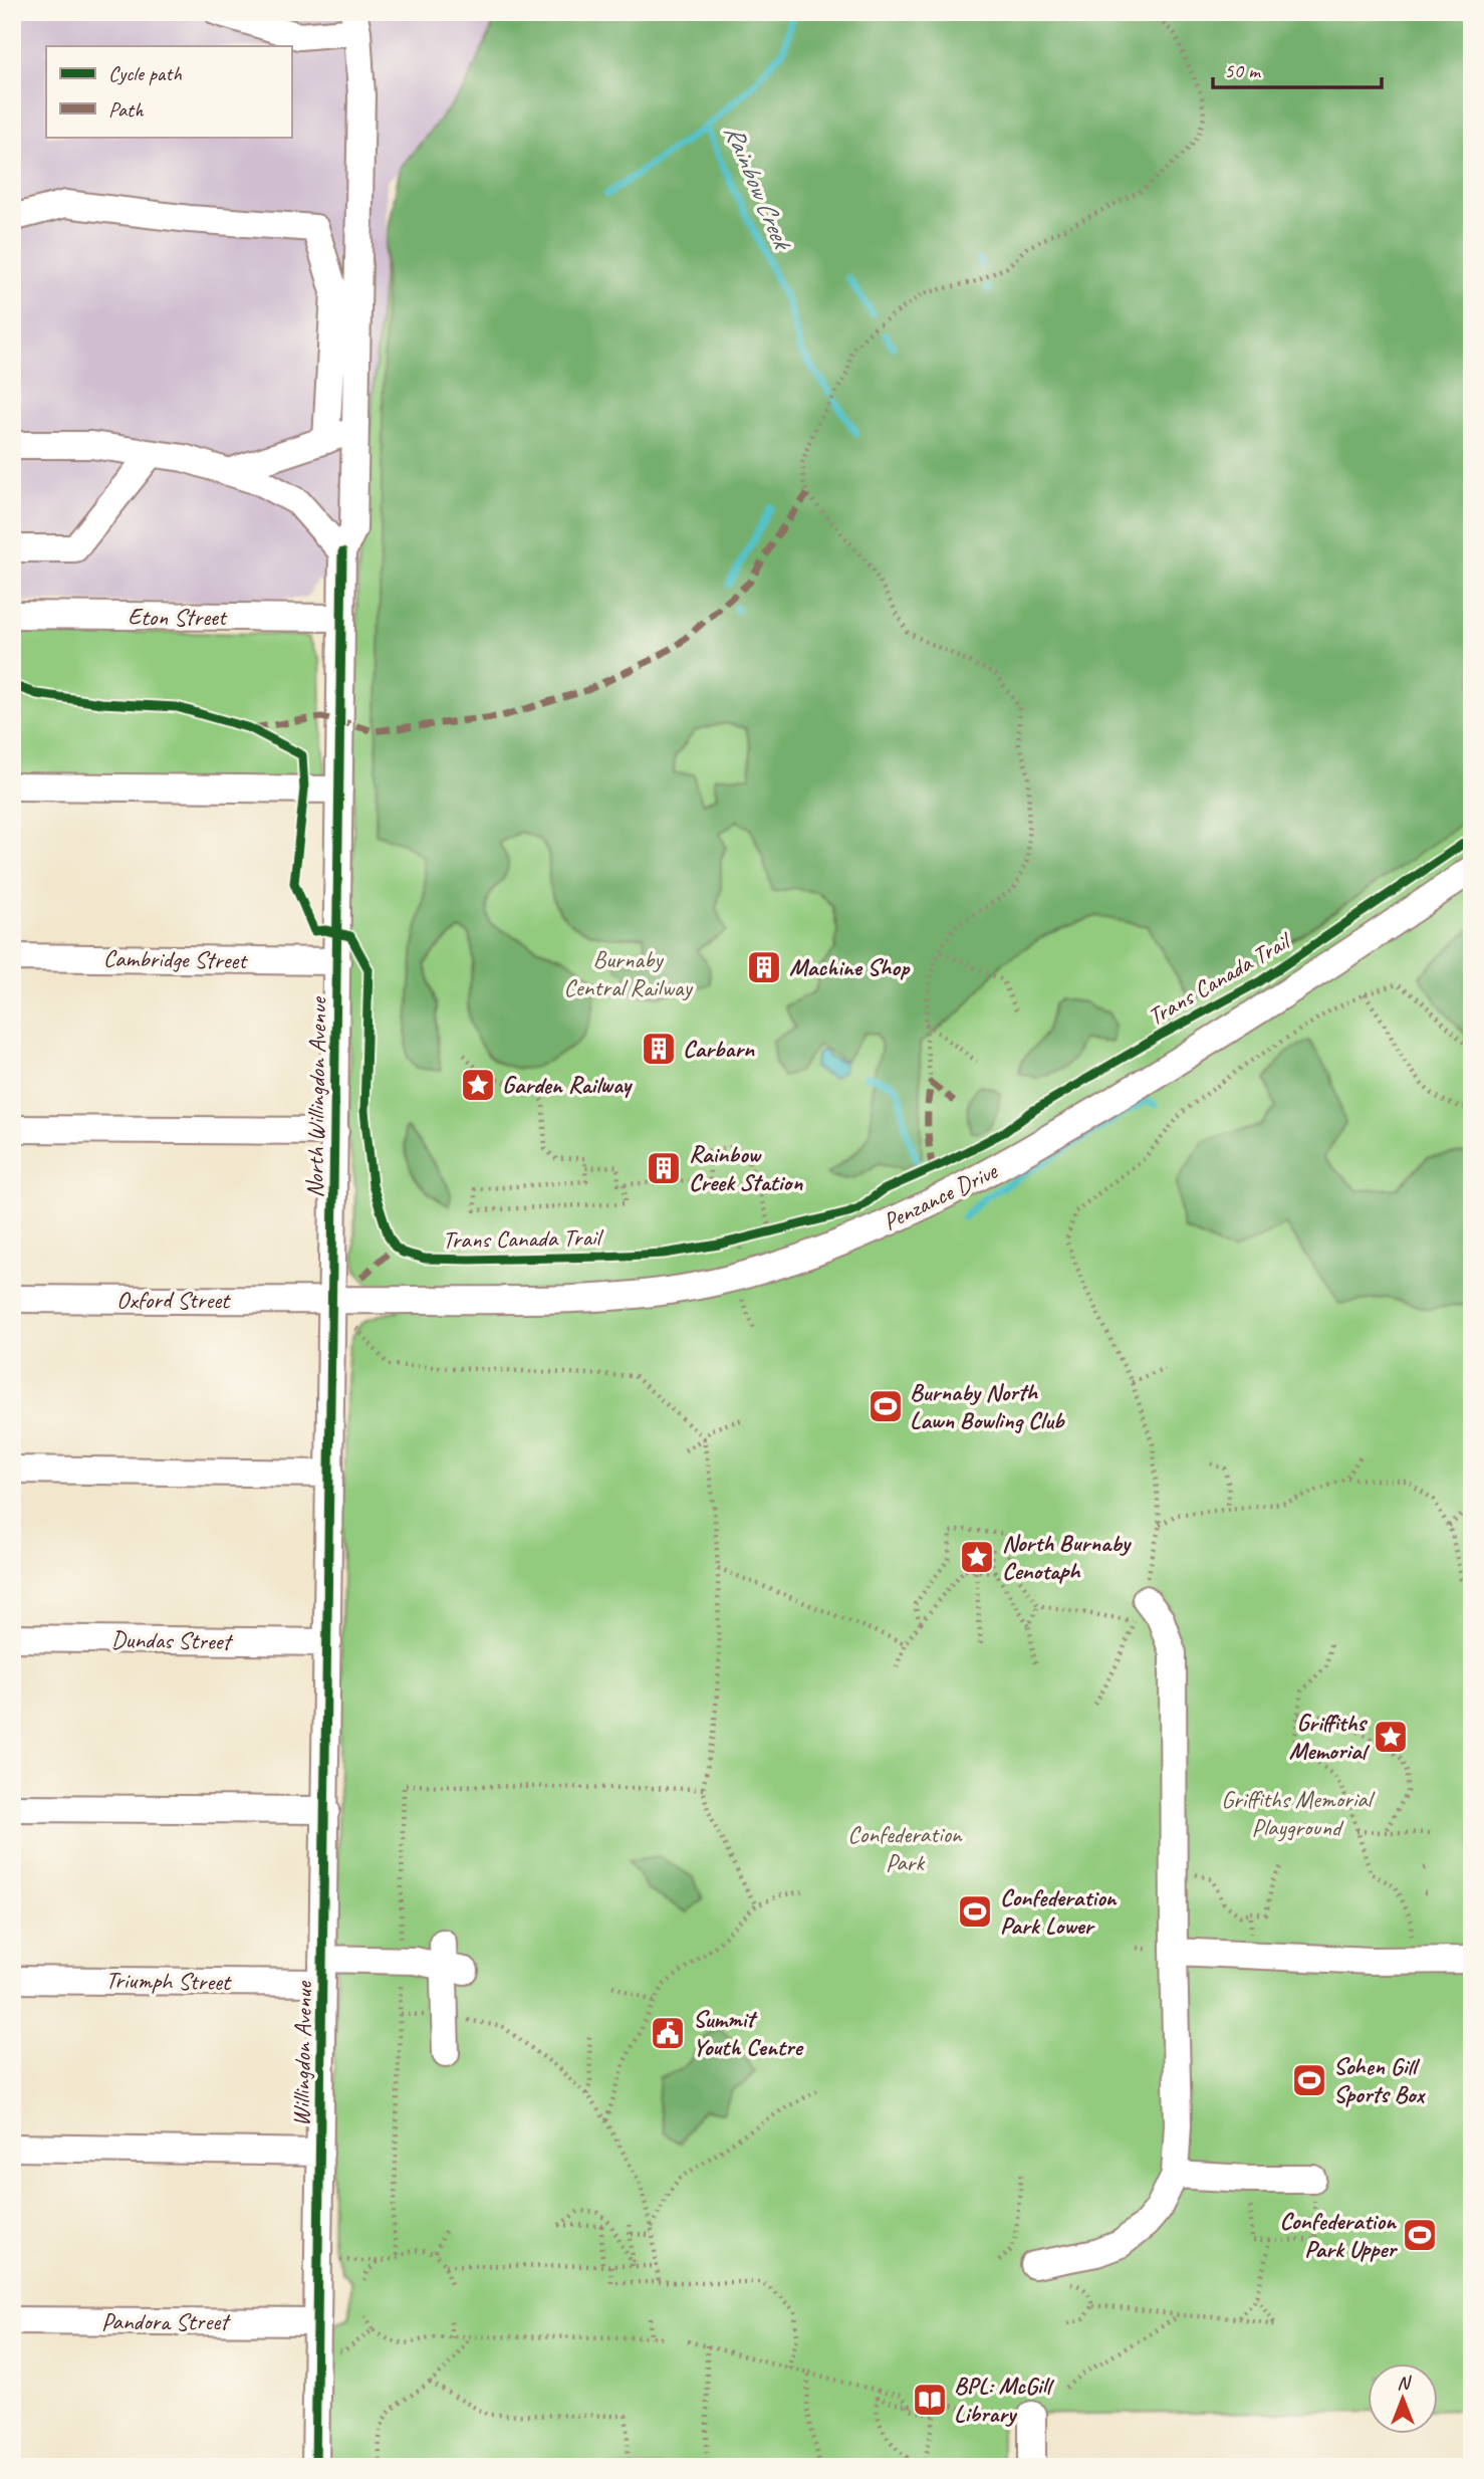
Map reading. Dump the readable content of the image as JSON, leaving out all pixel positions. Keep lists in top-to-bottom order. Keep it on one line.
{"streets":{"street":["Eton Street","Cambridge Street","North Willingdon Avenue","Penzance Drive","Oxford Street","Dundas Street","Triumph Street","Willingdon Avenue","Pandora Street"],"cycle path":["Trans Canada Trail"]},"crossings":[["Eton Street","North Willingdon Avenue"],["Cambridge Street","North Willingdon Avenue"],["North Willingdon Avenue","Penzance Drive"],["North Willingdon Avenue","Oxford Street"],["North Willingdon Avenue","Dundas Street"],["North Willingdon Avenue","Willingdon Avenue"],["Penzance Drive","Oxford Street"],["Dundas Street","Willingdon Avenue"],["Triumph Street","Willingdon Avenue"],["Willingdon Avenue","Pandora Street"]],"water":["Rainbow Creek"],"parks":["Burnaby Central Railway","Griffiths Memorial Playground","Confederation Park"],"places":{"building":["Machine Shop","Carbarn","Rainbow Creek Station"],"place":["Garden Railway","North Burnaby Cenotaph","Griffiths Memorial"],"sports":["Burnaby North Lawn Bowling Club","Confederation Park Lower","Sohen Gill Sports Box","Confederation Park Upper"],"public building":["Summit Youth Centre"],"library":["BPL: McGill Library"]},"legend":["Cycle path","Path"],"scale_bar":"50 m","north":"top"}
